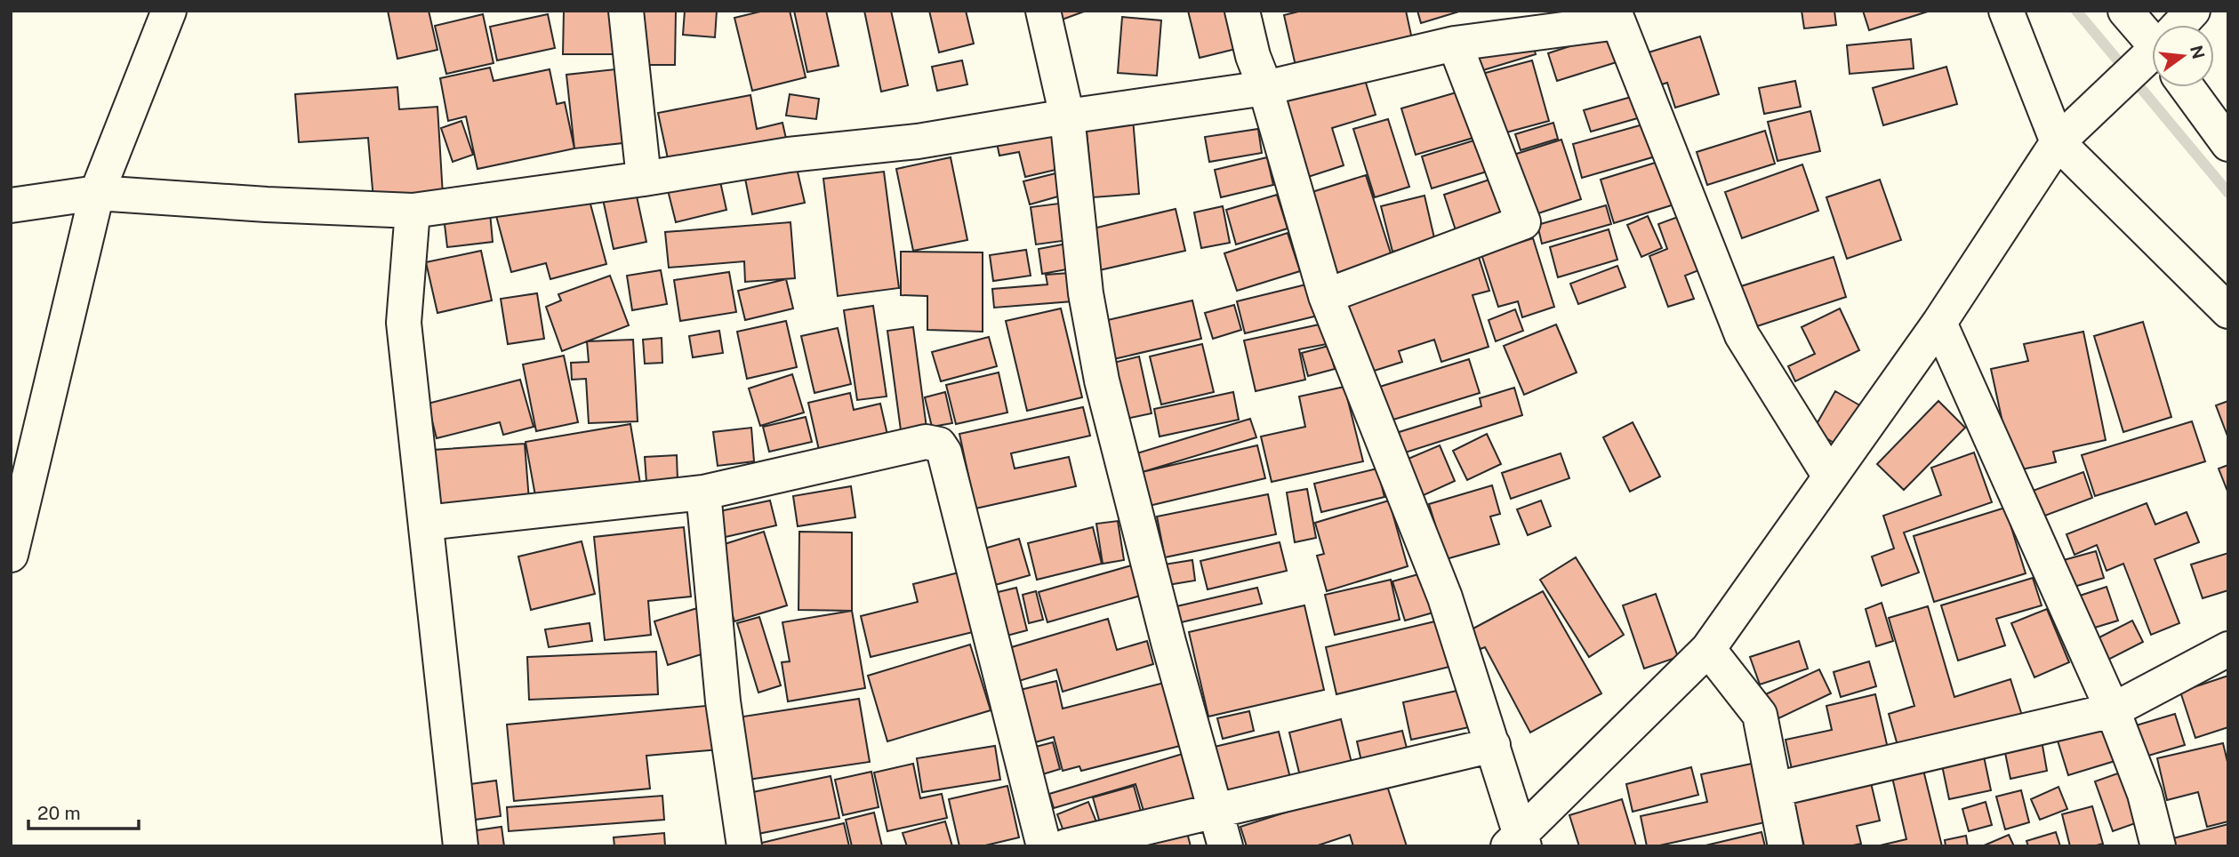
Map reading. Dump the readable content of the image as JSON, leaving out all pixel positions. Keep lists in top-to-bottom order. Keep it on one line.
{"scale_bar":"20 m","north":"right"}
